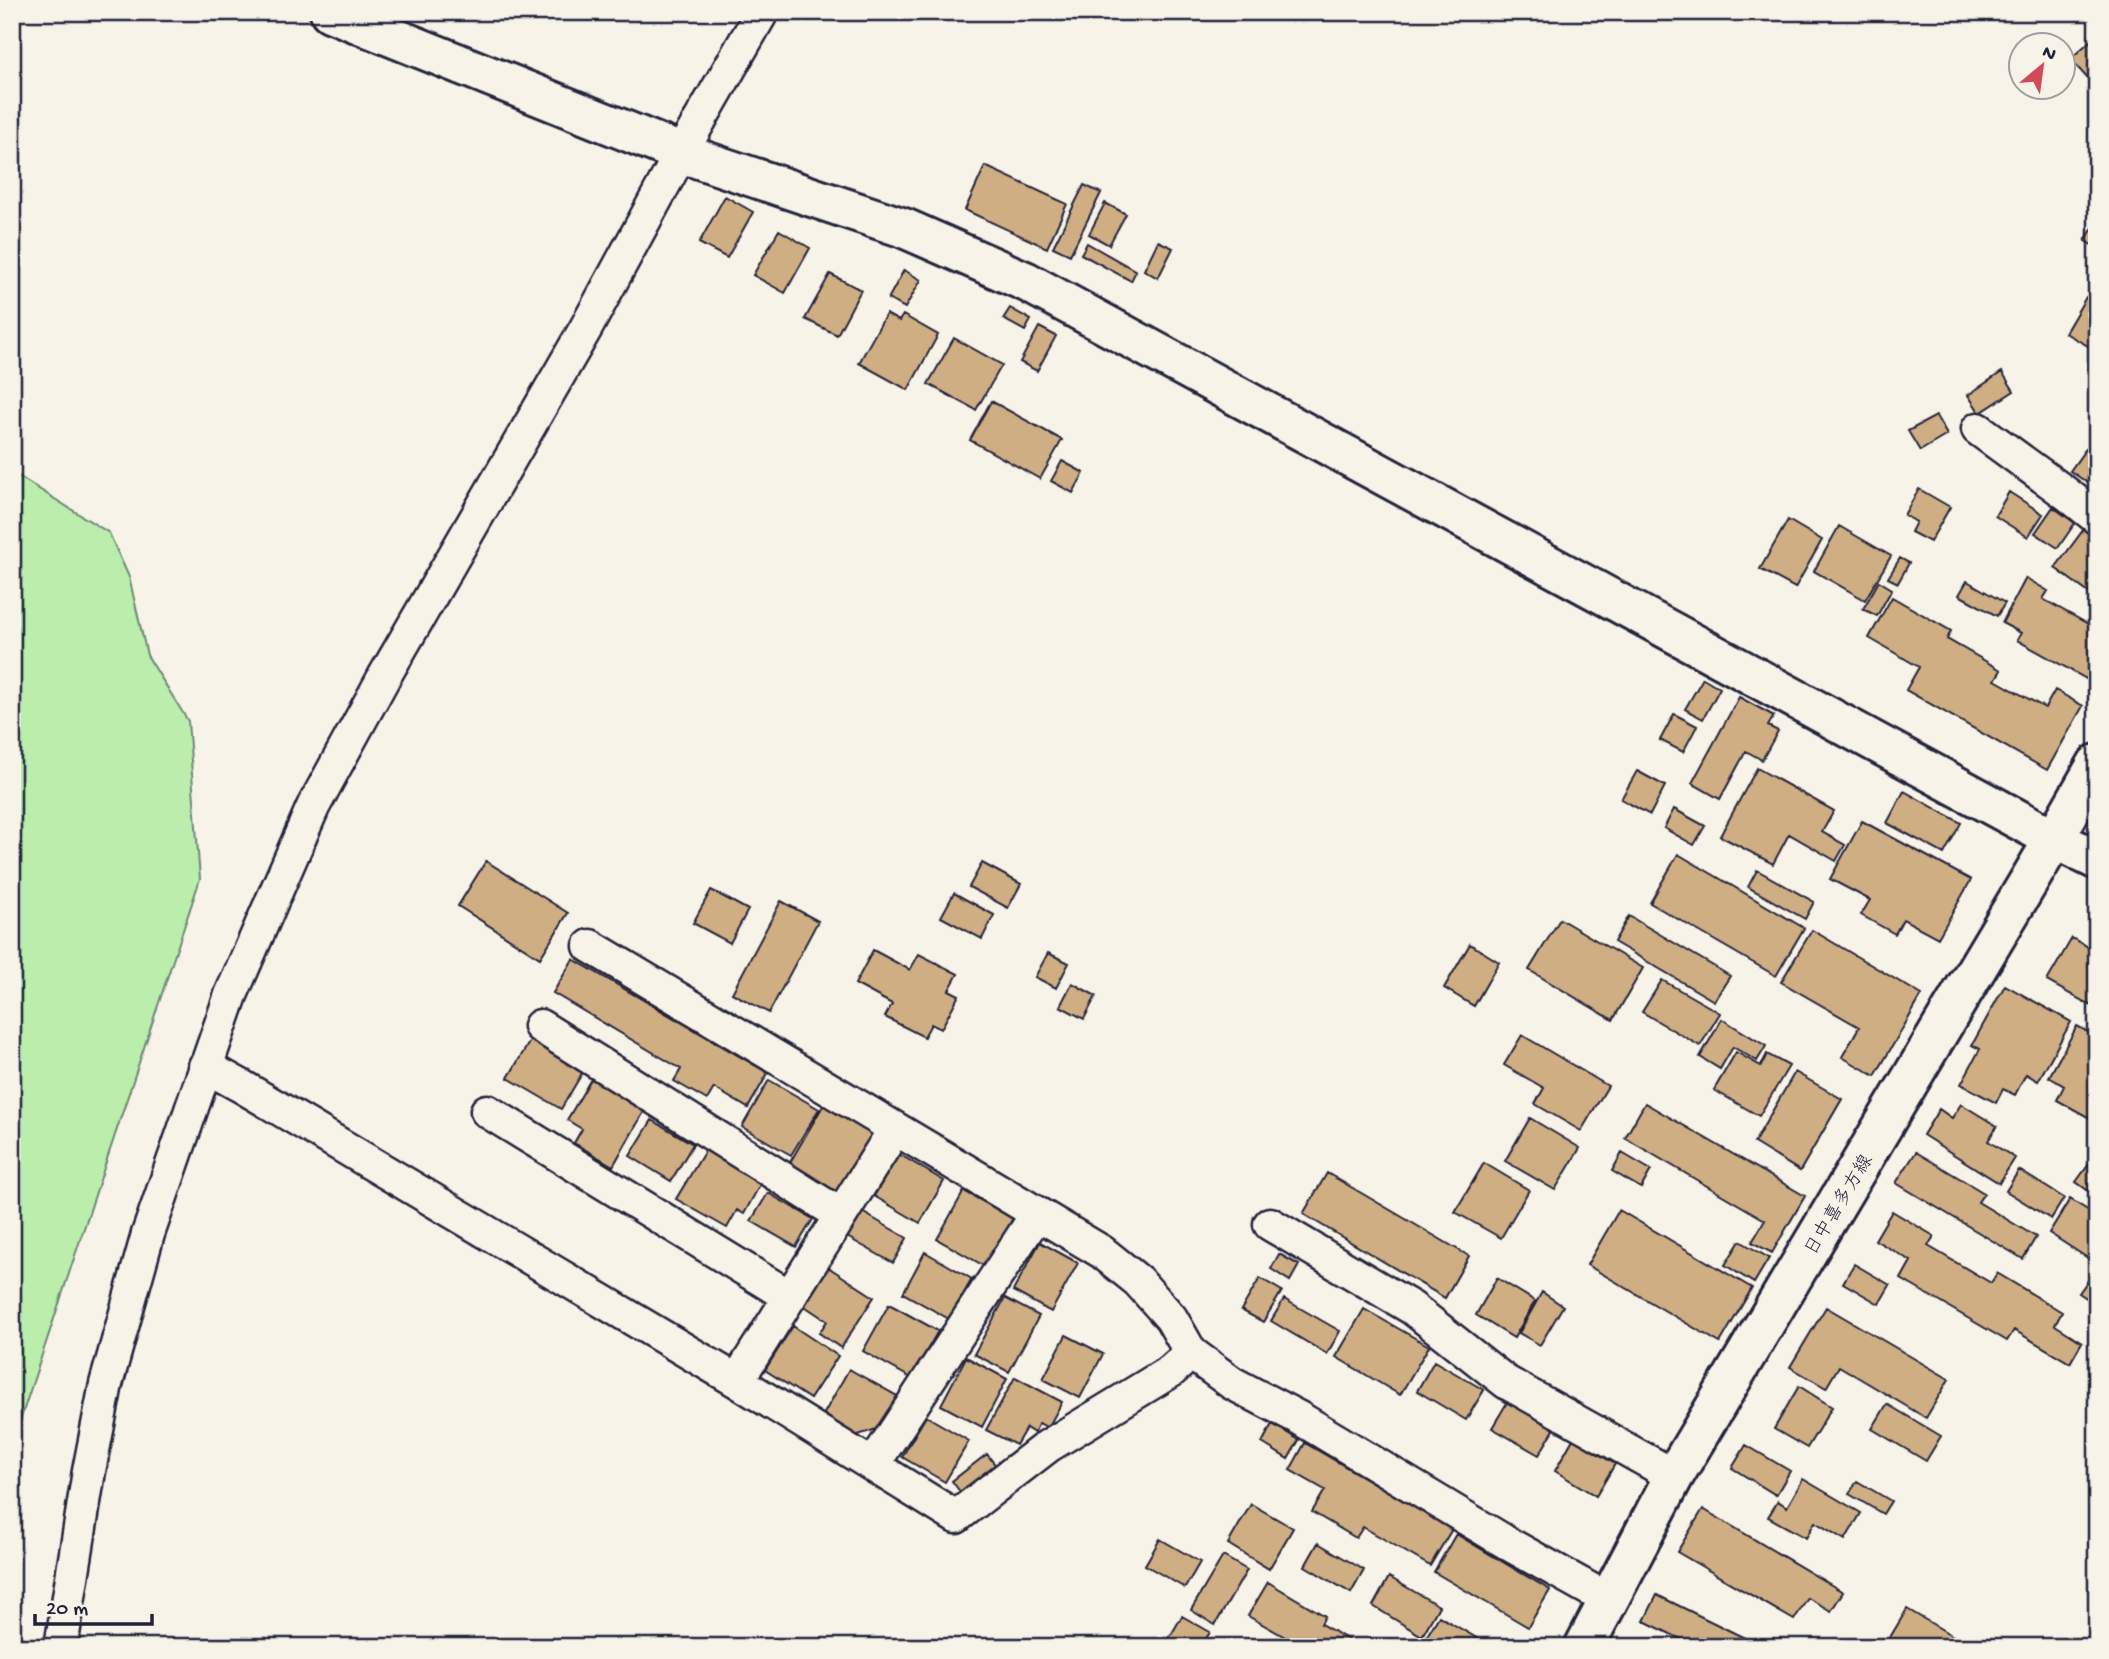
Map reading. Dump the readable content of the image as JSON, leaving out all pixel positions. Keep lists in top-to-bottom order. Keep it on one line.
{"streets":{"street":["日中喜多方線"]},"scale_bar":"20 m","north":"top right"}
